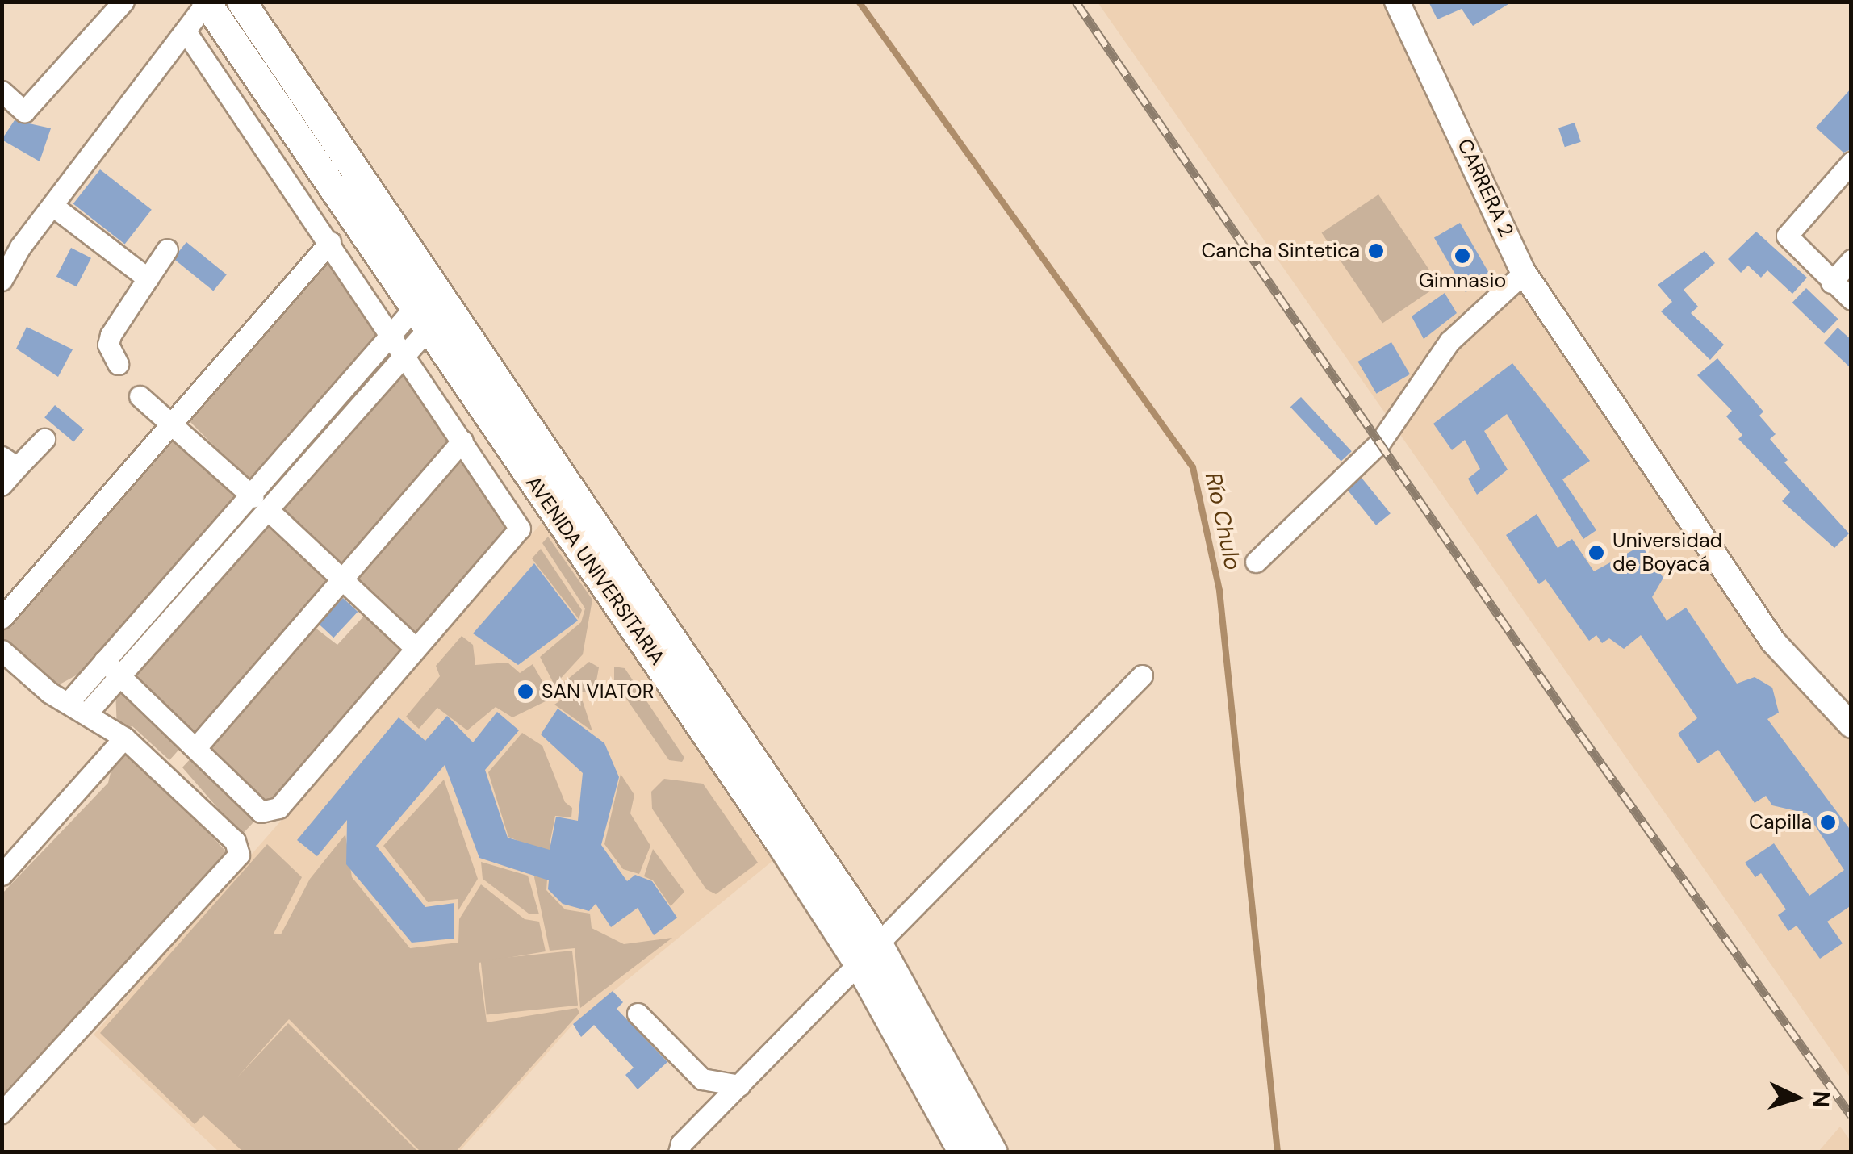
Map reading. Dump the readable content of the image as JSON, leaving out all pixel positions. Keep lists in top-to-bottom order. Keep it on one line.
{"streets":{"main road":["AVENIDA UNIVERSITARIA"],"street":["CARRERA 2"]},"water":["Río Chulo"],"places":["Cancha Sintetica","Gimnasio","Universidad de Boyacá","SAN VIATOR","Capilla"],"north":"right"}
